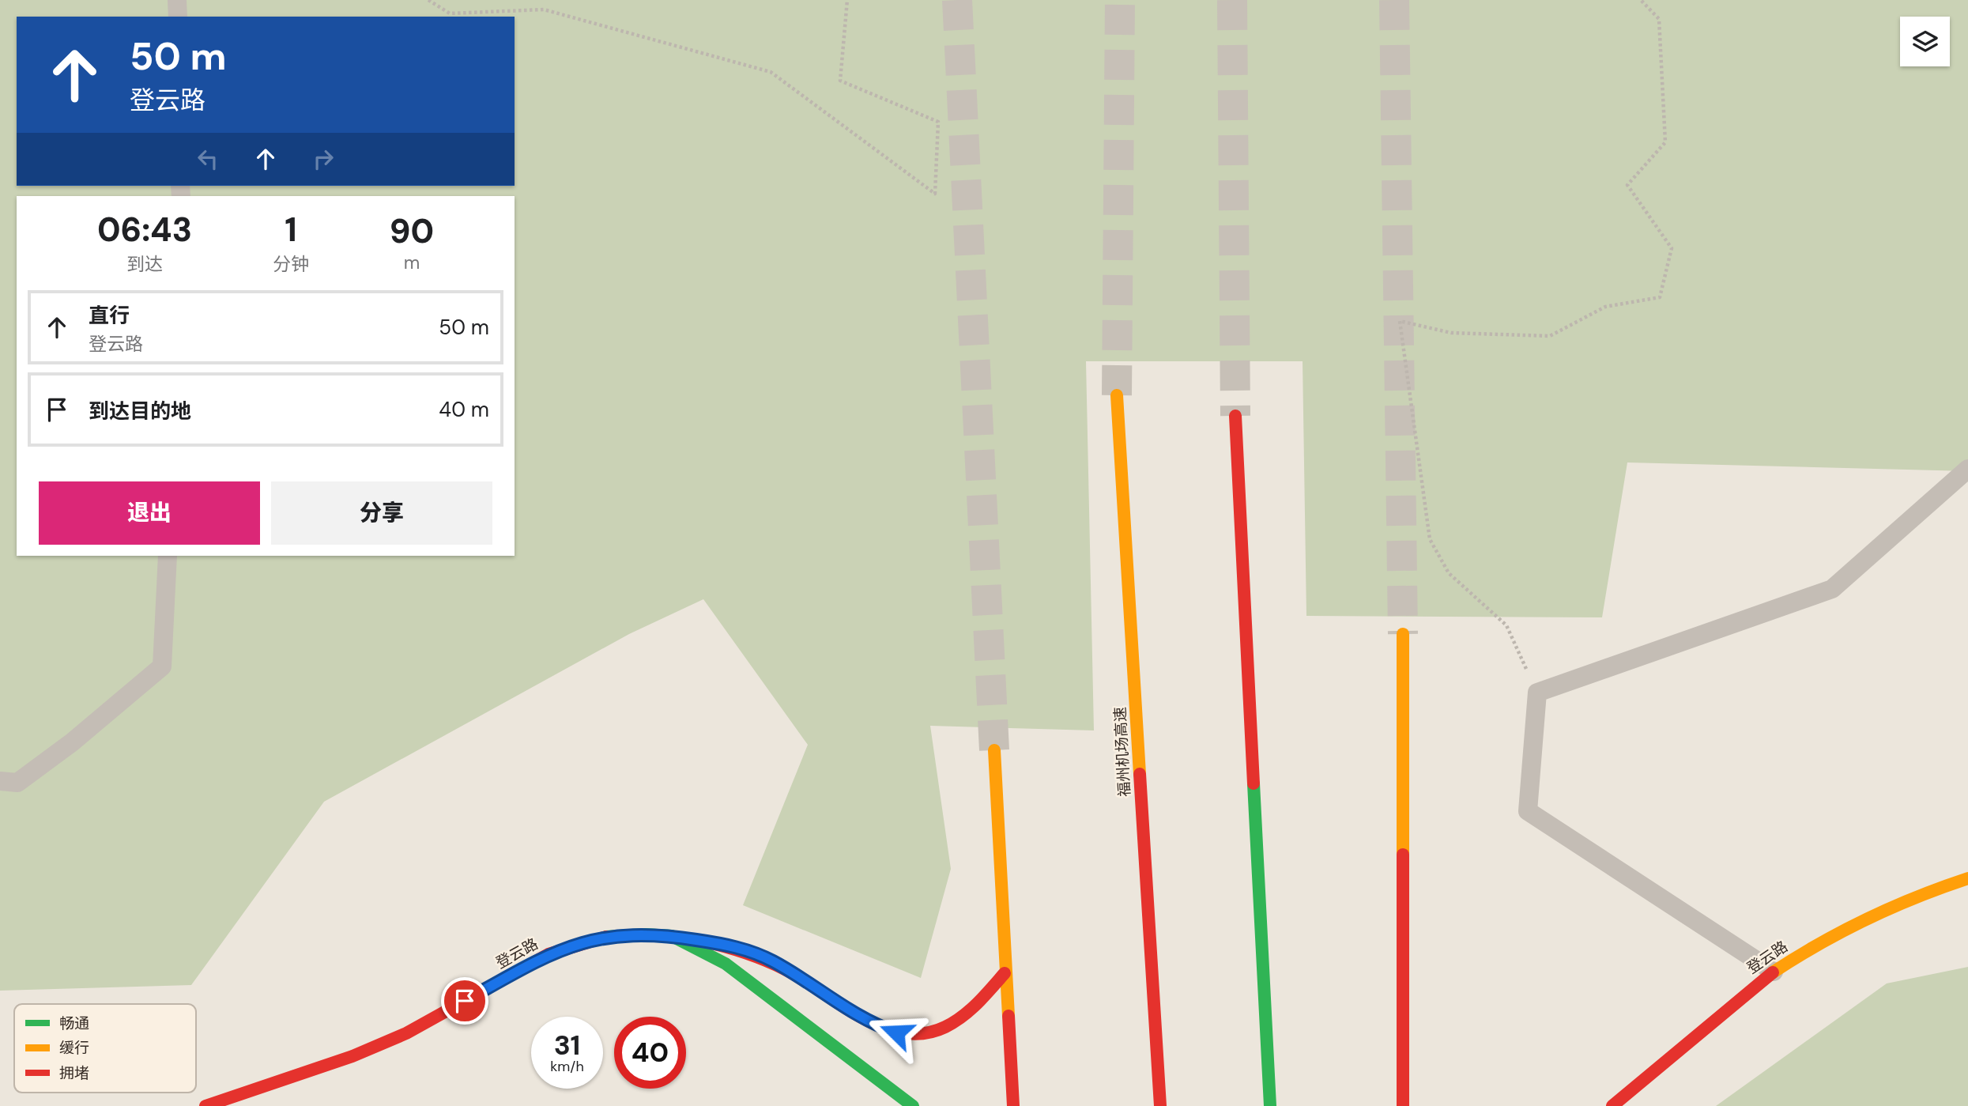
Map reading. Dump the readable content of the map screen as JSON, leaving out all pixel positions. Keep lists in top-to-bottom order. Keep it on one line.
{"streets":{"main road":["福州机场高速","登云路"]},"legend":["畅通","缓行","拥堵"],"page":{"turn":["50 m","登云路"],"eta":["06:43","到达","1","分钟","90","m"],"list":[{"name":"直行","note":"登云路","value":"50 m"},{"name":"到达目的地","value":"40 m"}],"buttons":["退出","分享"],"speed":"31 km/h","limit":"40"}}
